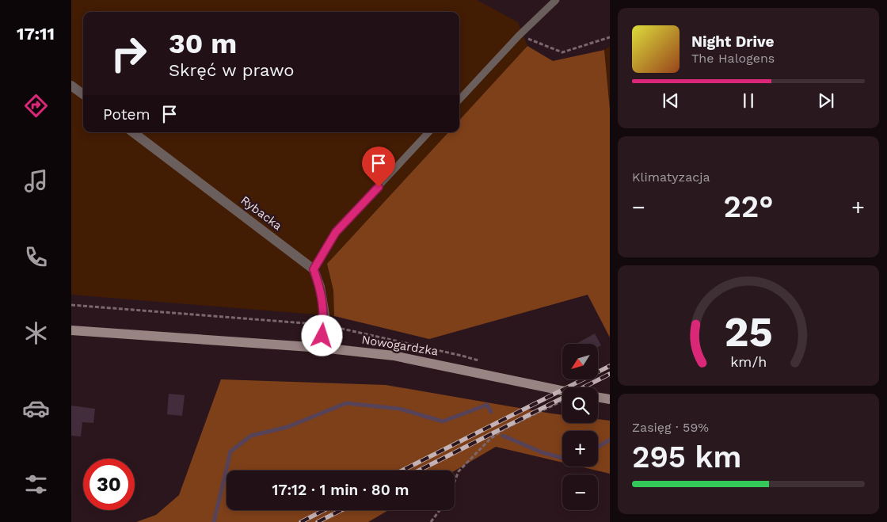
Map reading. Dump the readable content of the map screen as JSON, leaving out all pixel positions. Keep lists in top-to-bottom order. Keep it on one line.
{"streets":{"street":["Rybacka","Nowogardzka"]},"north":"bottom left","page":{"tabs":"17:11","turn":["30 m","Skręć w prawo"],"song":["Night Drive","The Halogens"],"then":"Potem","tile":["Klimatyzacja",["Zasięg · 59%","295 km"]],"heat":["−","22°","+"],"map_buttons":["+","−"],"limit":"30","trip":"17:12 · 1 min · 80 m","gauge":["25","km/h"]}}
